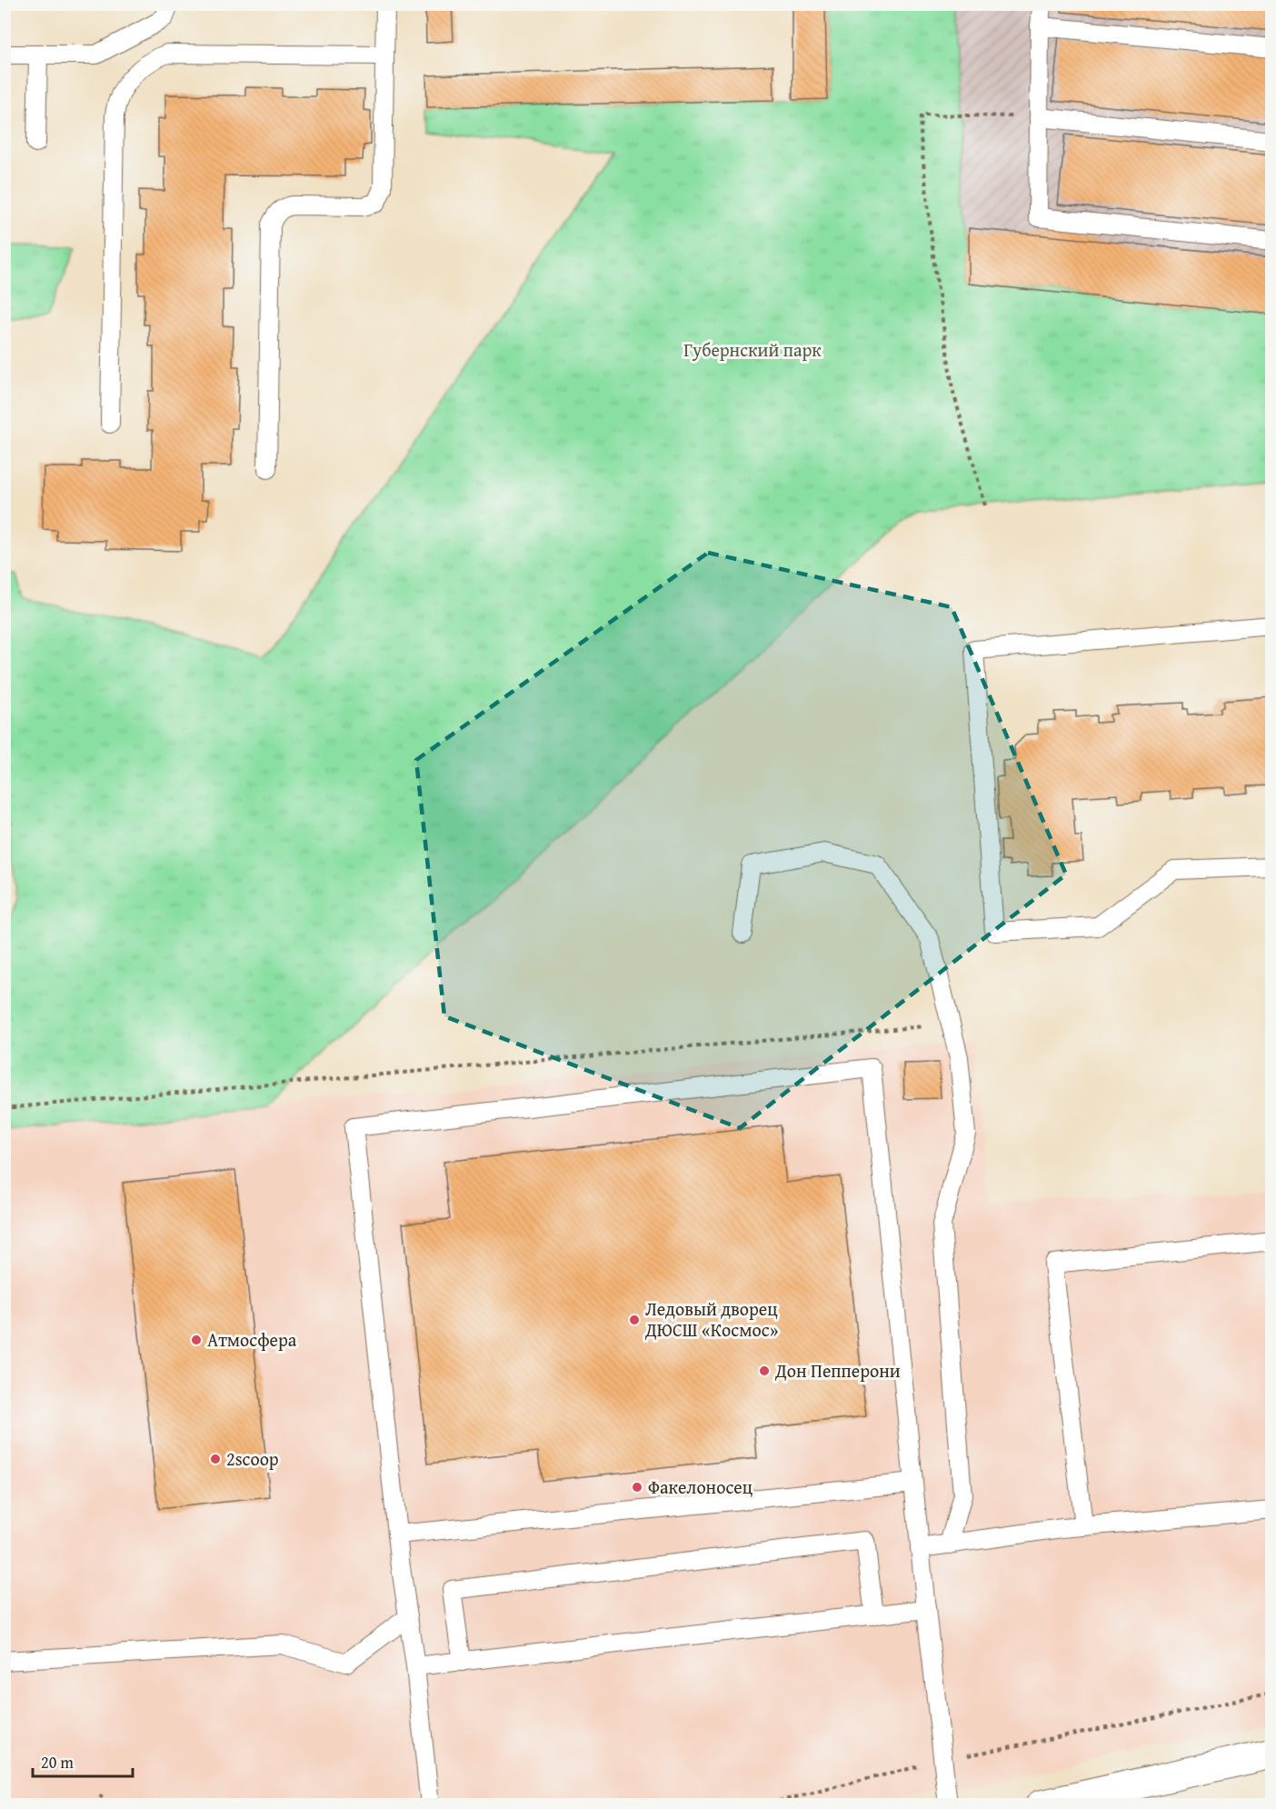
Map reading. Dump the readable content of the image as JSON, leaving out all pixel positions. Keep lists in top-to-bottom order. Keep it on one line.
{"parks":["Губернский парк"],"places":["Ледовый дворец ДЮСШ «Космос»","Атмосфера","Дон Пепперони","2scoop","Факелоносец"],"scale_bar":"20 m"}
